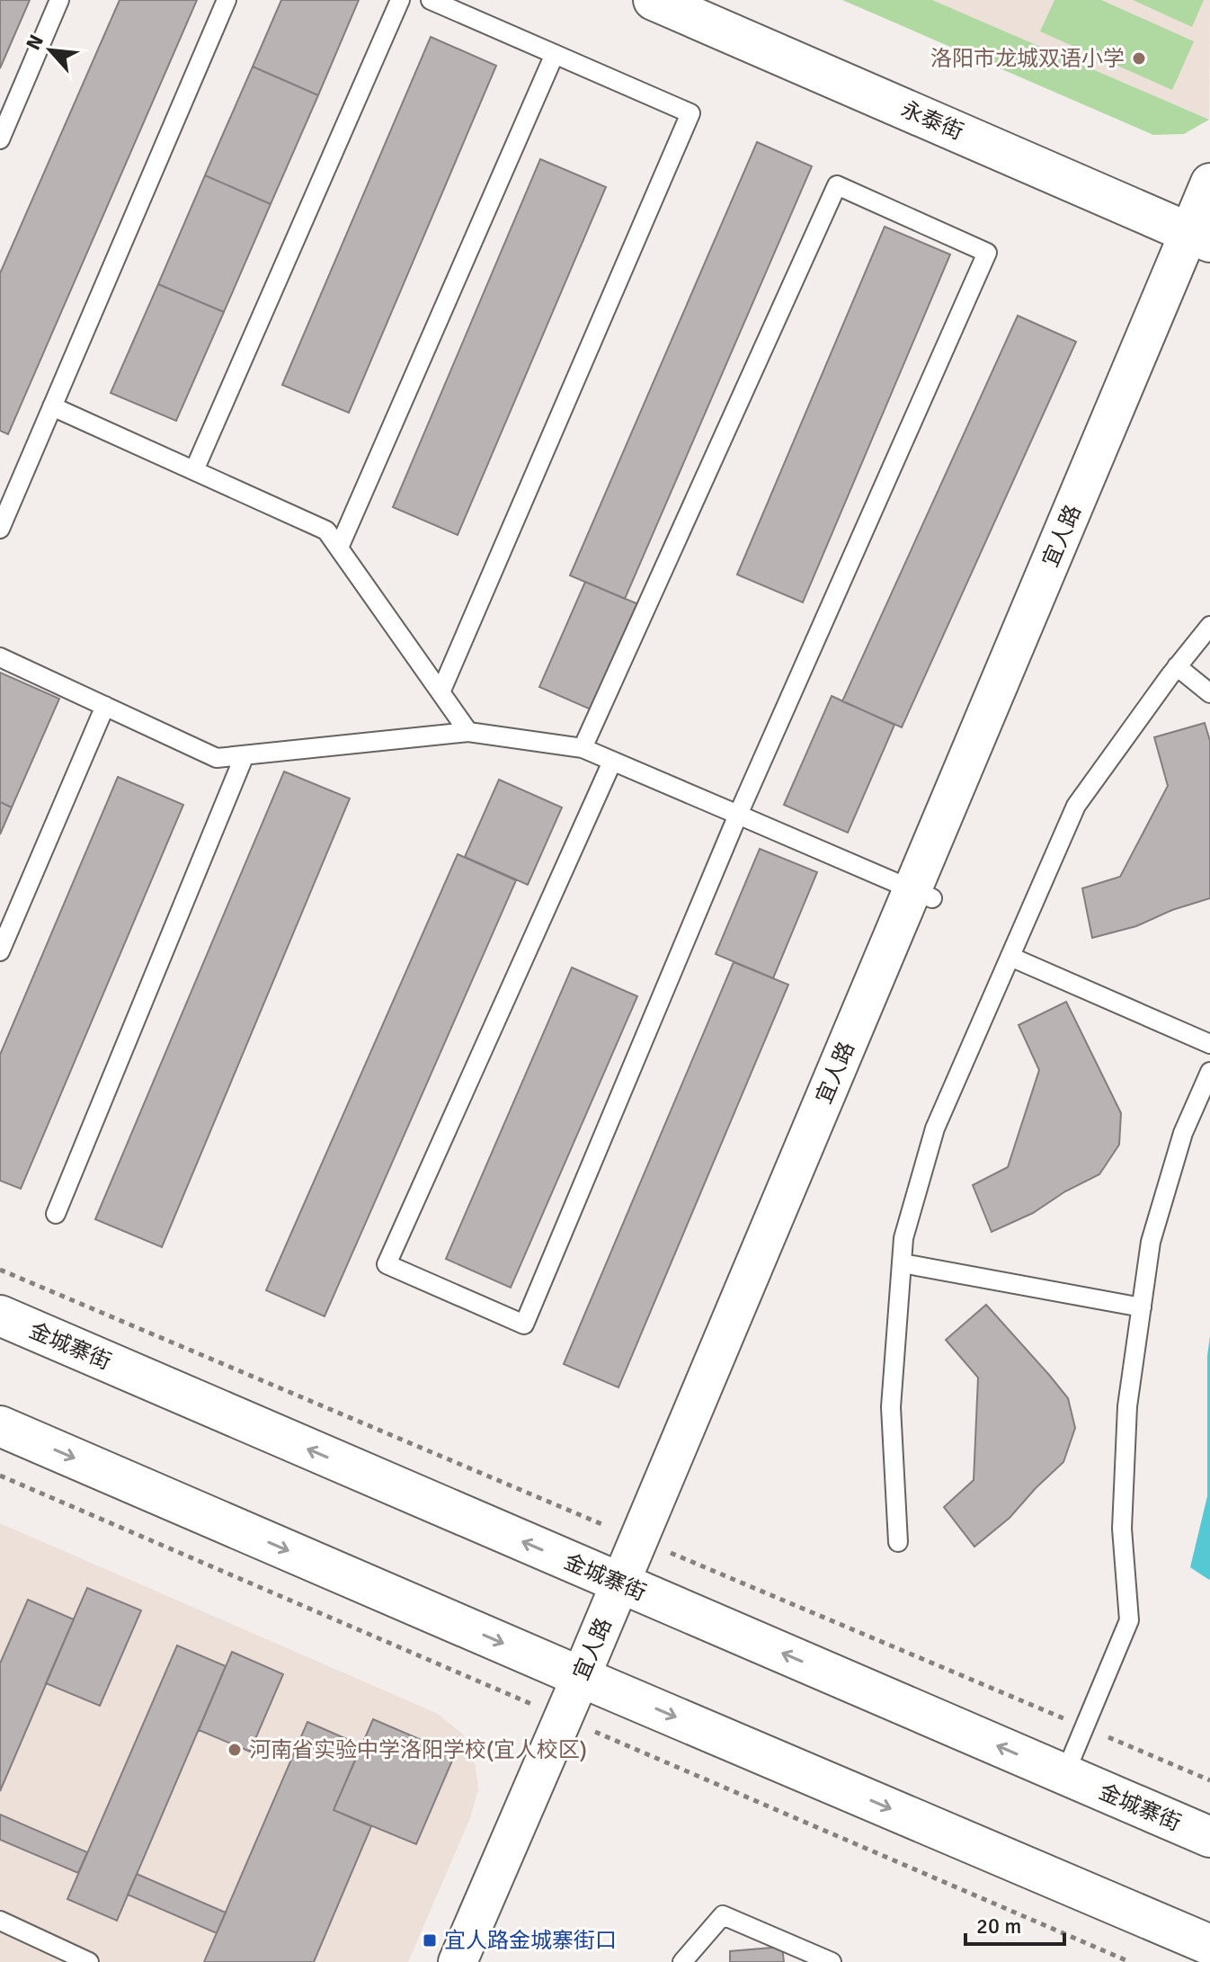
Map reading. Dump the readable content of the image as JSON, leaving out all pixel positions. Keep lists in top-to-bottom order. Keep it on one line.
{"streets":{"main road":["永泰街","金城寨街"],"street":["宜人路"]},"crossings":[["永泰街","宜人路"],["宜人路","金城寨街"]],"places":{"other":["洛阳市龙城双语小学","河南省实验中学洛阳学校(宜人校区)"],"transit":["宜人路金城寨街口"]},"scale_bar":"20 m","north":"top left"}
